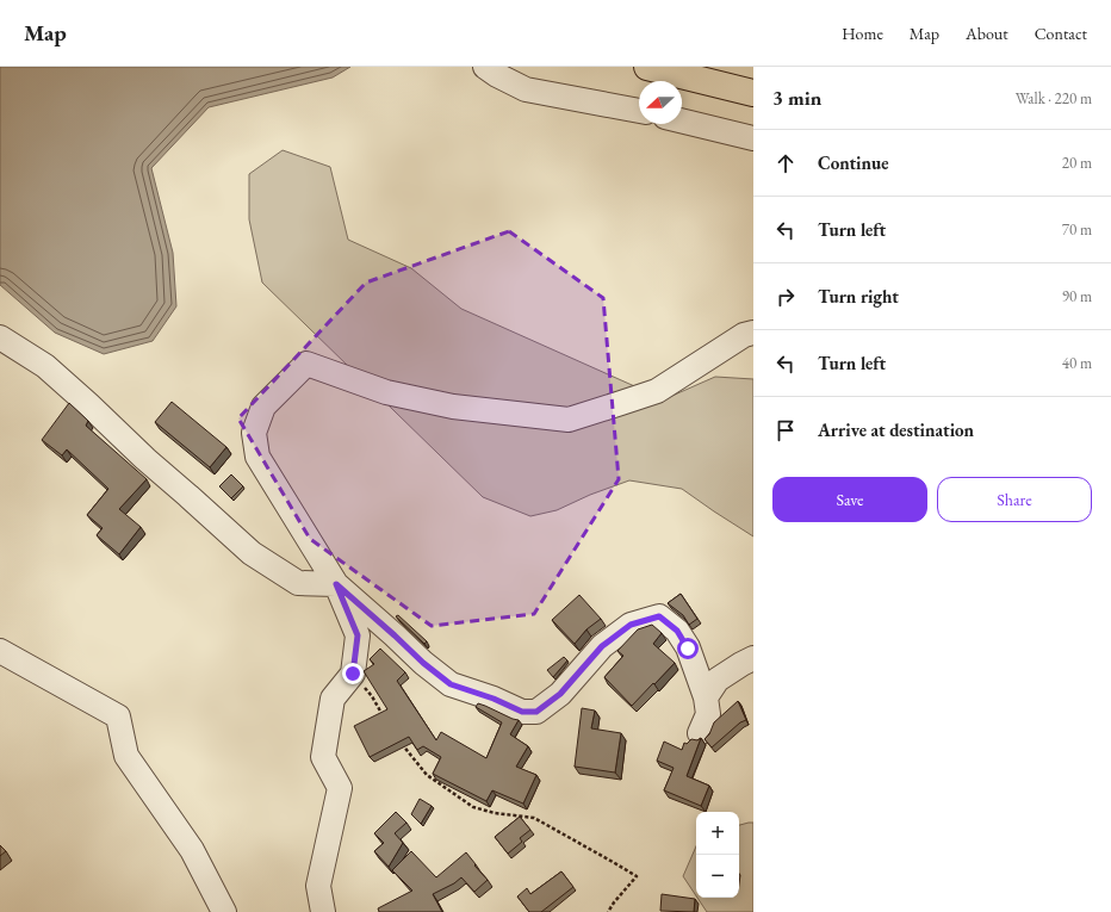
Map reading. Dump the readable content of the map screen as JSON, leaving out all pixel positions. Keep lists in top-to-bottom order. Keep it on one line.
{"north":"left","page":{"header":"Map","nav":["Home","Map","About","Contact"],"heading":["3 min","Walk · 220 m"],"list":[["Continue","20 m"],["Turn left","70 m"],["Turn right","90 m"],["Turn left","40 m"],"Arrive at destination"],"buttons":["Save","Share"],"map_buttons":["+","−"]}}
